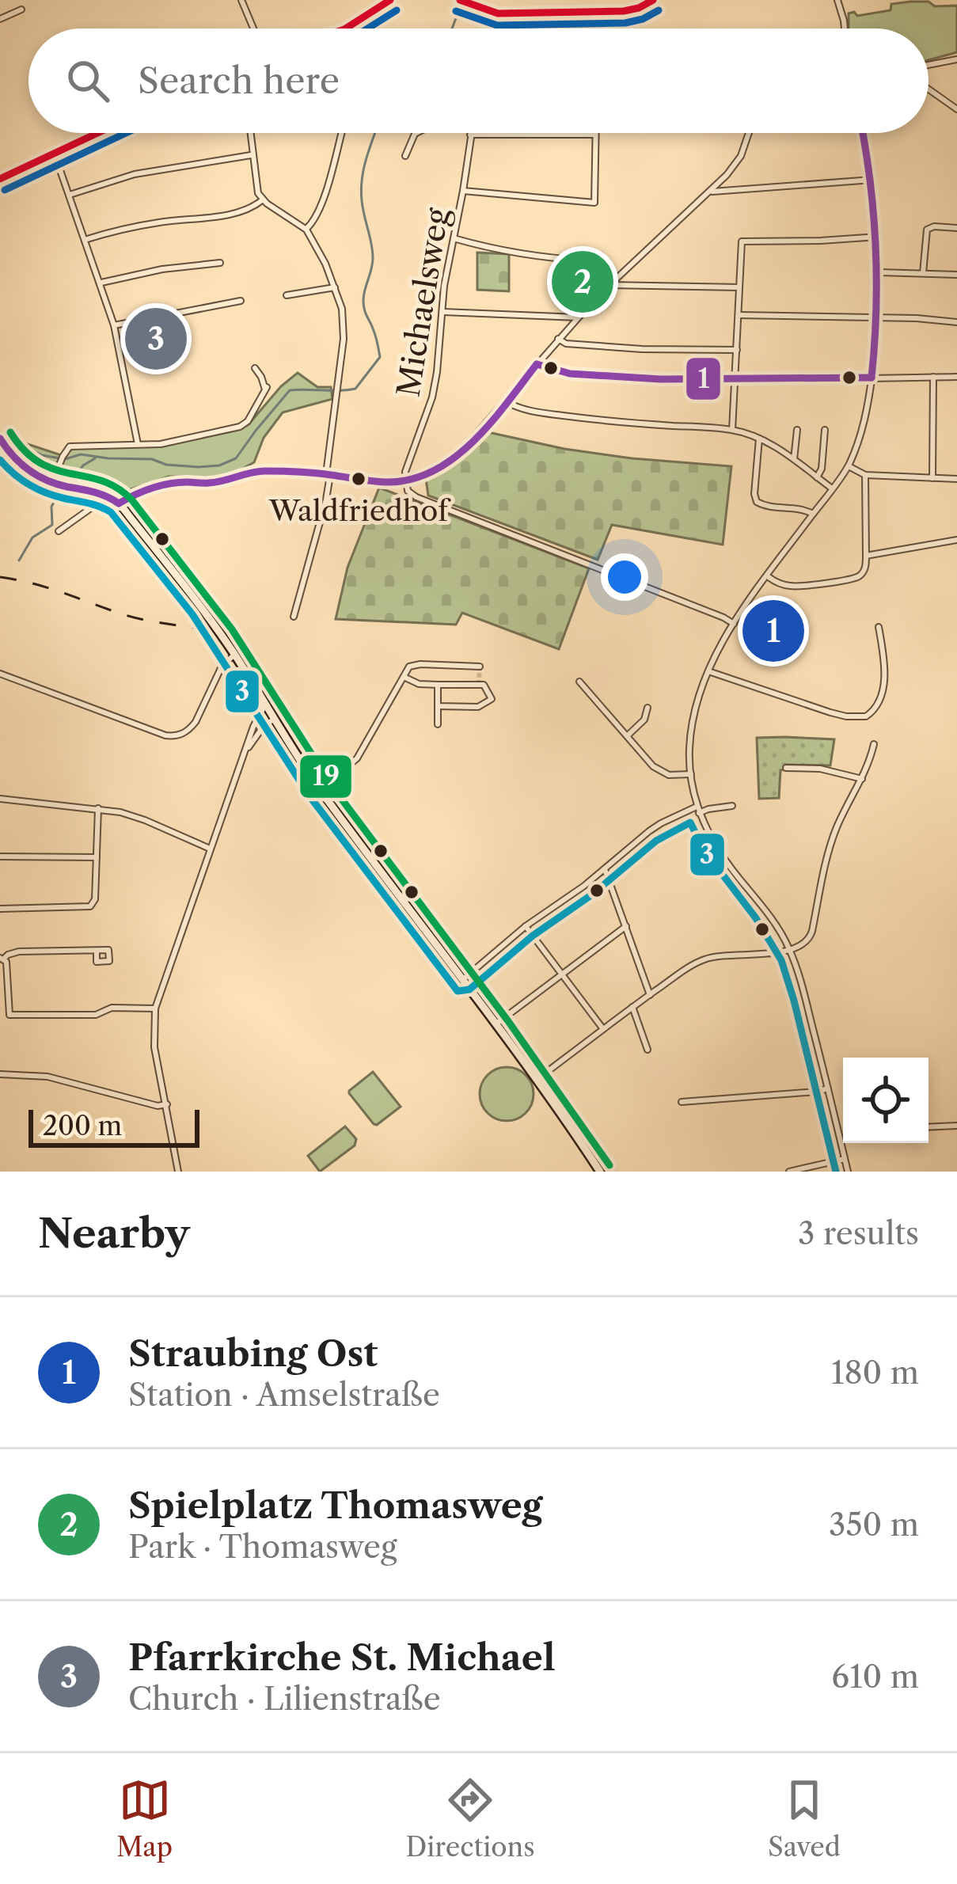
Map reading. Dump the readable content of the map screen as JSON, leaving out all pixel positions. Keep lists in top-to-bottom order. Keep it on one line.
{"streets":{"street":["Michaelsweg"]},"places":["Waldfriedhof"],"lines":["transit line 2","transit line 1","transit line 19","transit line 3"],"scale_bar":"200 m","page":{"search":"Search here","pins":["2","3","1"],"scale":"200 m","heading":["Nearby","3 results"],"list":[{"mark":"1","name":"Straubing Ost","note":"Station · Amselstraße","value":"180 m"},{"mark":"2","name":"Spielplatz Thomasweg","note":"Park · Thomasweg","value":"350 m"},{"mark":"3","name":"Pfarrkirche St. Michael","note":"Church · Lilienstraße","value":"610 m"}],"nav":["Map","Directions","Saved"]}}
